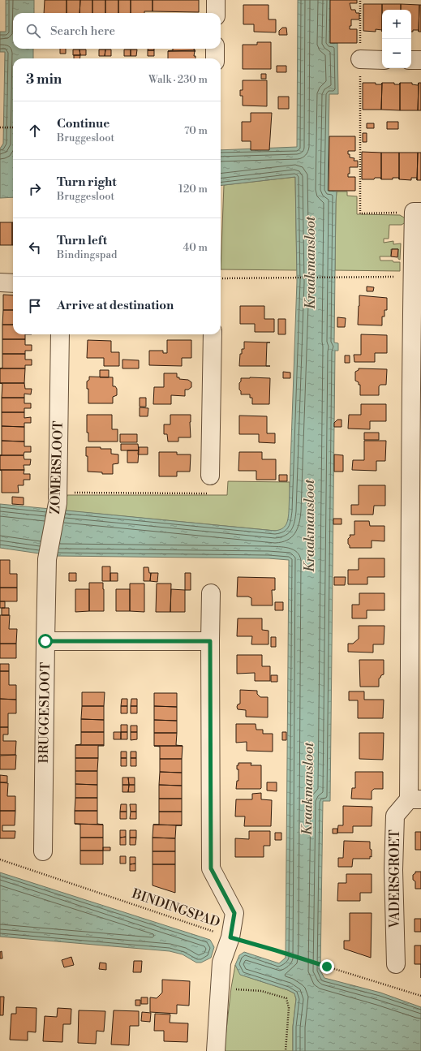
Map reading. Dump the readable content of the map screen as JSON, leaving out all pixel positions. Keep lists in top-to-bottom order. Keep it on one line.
{"streets":{"street":["ZOMERSLOOT","BRUGGESLOOT","VADERSGROET"],"path":["BINDINGSPAD"]},"crossings":[["ZOMERSLOOT","BRUGGESLOOT"]],"water":["Kraakmansloot"],"page":{"map_buttons":["+","−"],"search":"Search here","heading":["3 min","Walk · 230 m"],"list":[["Continue","Bruggesloot","70 m"],["Turn right","Bruggesloot","120 m"],["Turn left","Bindingspad","40 m"],"Arrive at destination"]}}
